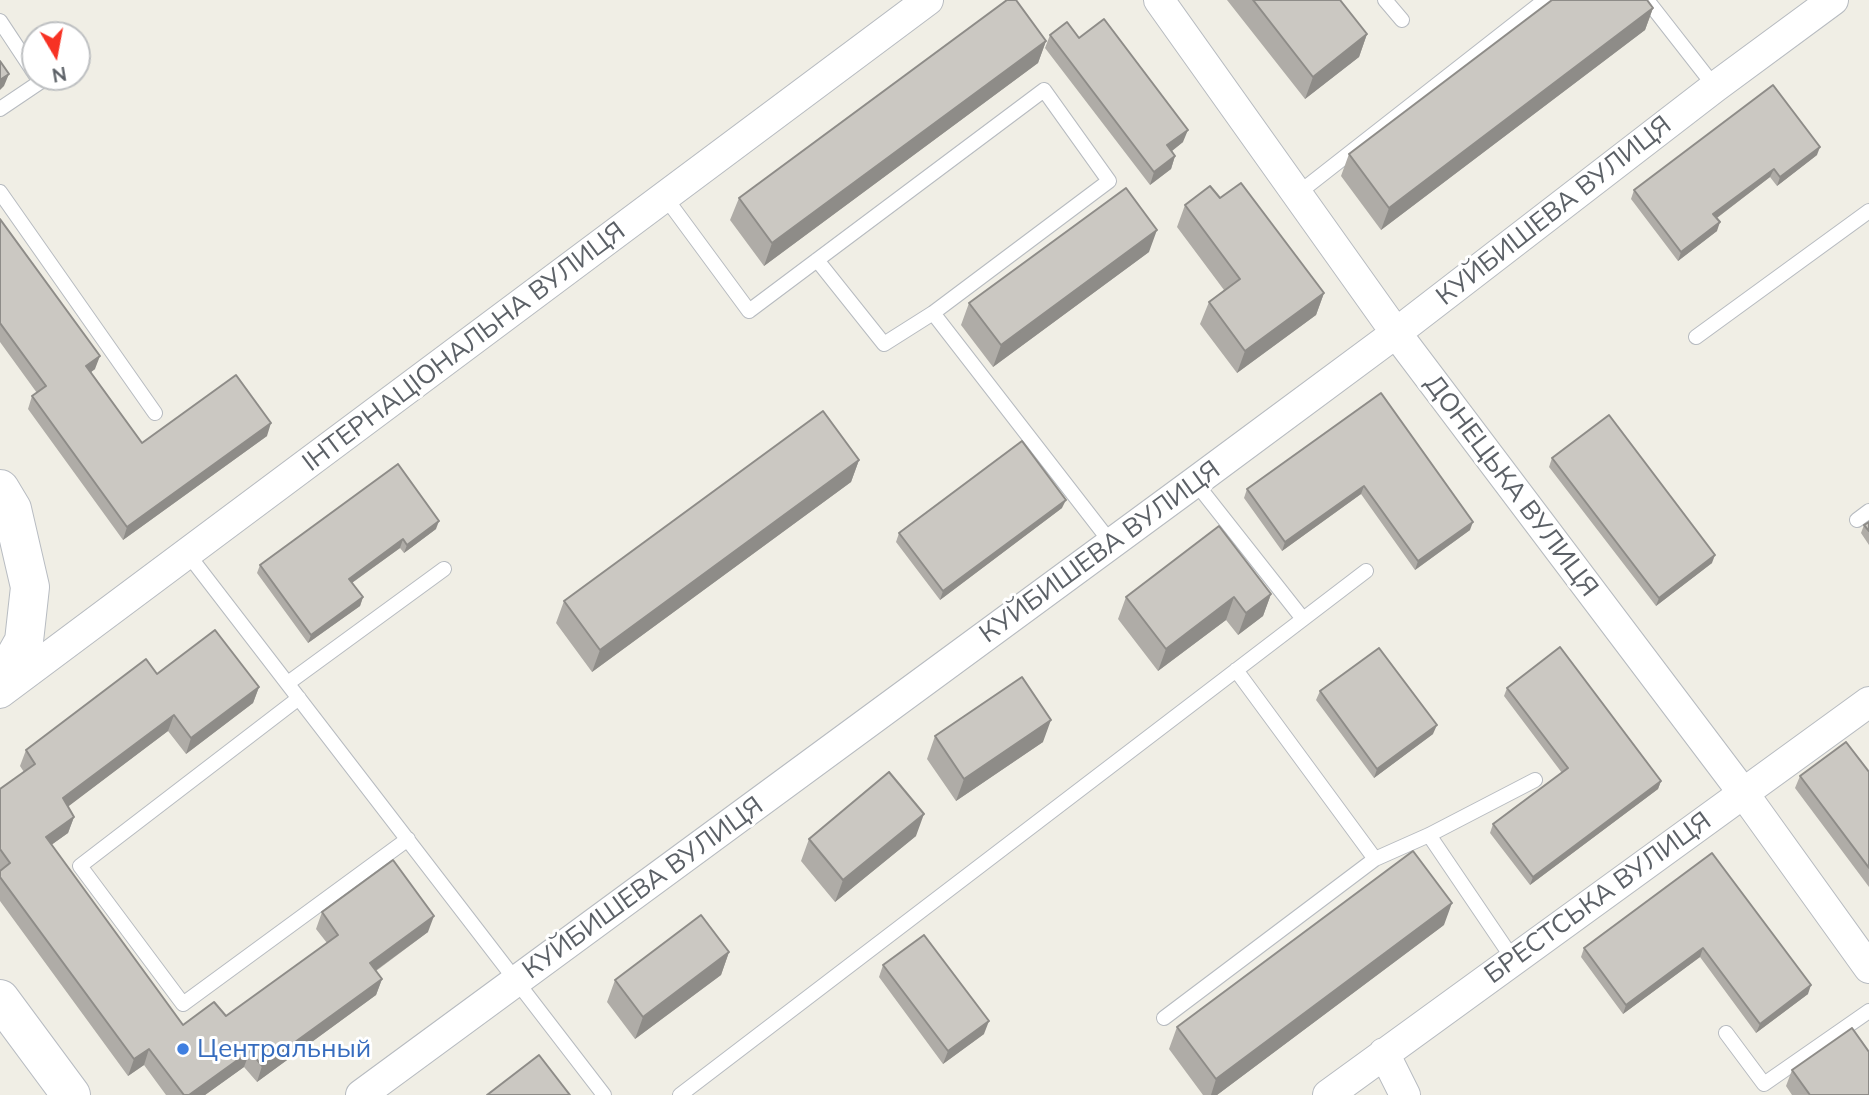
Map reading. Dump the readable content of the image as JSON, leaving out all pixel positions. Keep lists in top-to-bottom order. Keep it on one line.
{"streets":{"street":["КУЙБИШЕВА ВУЛИЦЯ","ІНТЕРНАЦІОНАЛЬНА ВУЛИЦЯ","ДОНЕЦЬКА ВУЛИЦЯ","БРЕСТСЬКА ВУЛИЦЯ"]},"crossings":[["КУЙБИШЕВА ВУЛИЦЯ","ДОНЕЦЬКА ВУЛИЦЯ"],["ДОНЕЦЬКА ВУЛИЦЯ","БРЕСТСЬКА ВУЛИЦЯ"]],"places":["Центральный"],"north":"bottom"}
